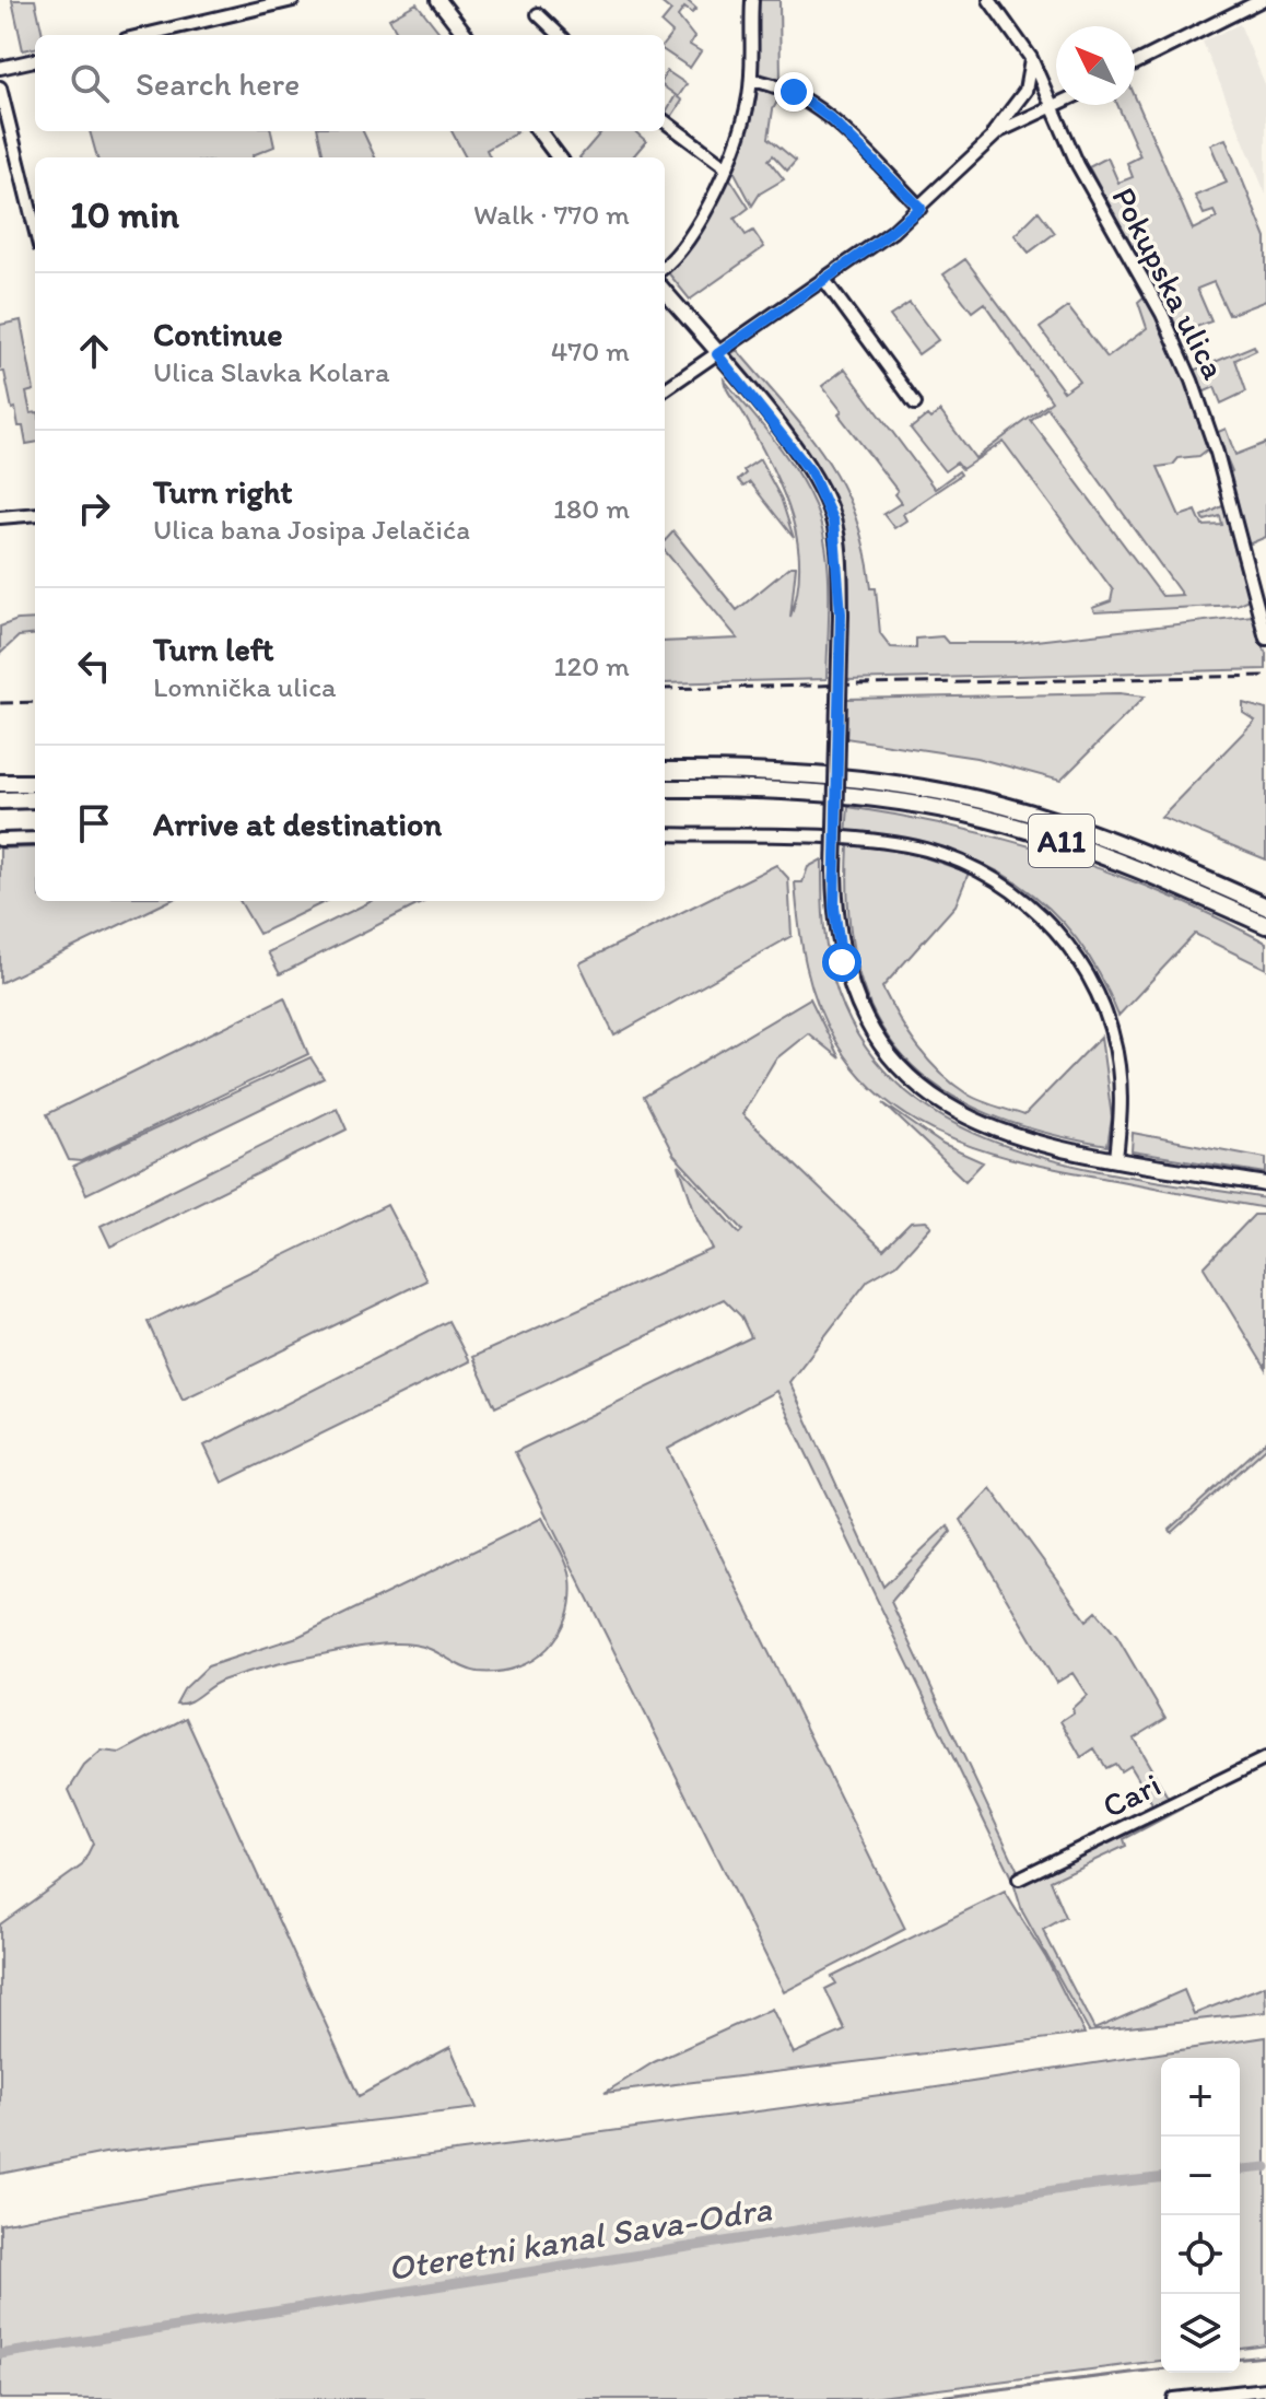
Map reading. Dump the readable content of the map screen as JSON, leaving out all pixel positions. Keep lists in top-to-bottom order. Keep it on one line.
{"streets":{"highway":["A11"],"street":["Pokupska ulica","Cari"]},"water":["Oteretni kanal Sava-Odra"],"north":"top left","page":{"search":"Search here","heading":["10 min","Walk · 770 m"],"list":[["Continue","Ulica Slavka Kolara","470 m"],["Turn right","Ulica bana Josipa Jelačića","180 m"],["Turn left","Lomnička ulica","120 m"],"Arrive at destination"],"map_buttons":["+","−"]}}
